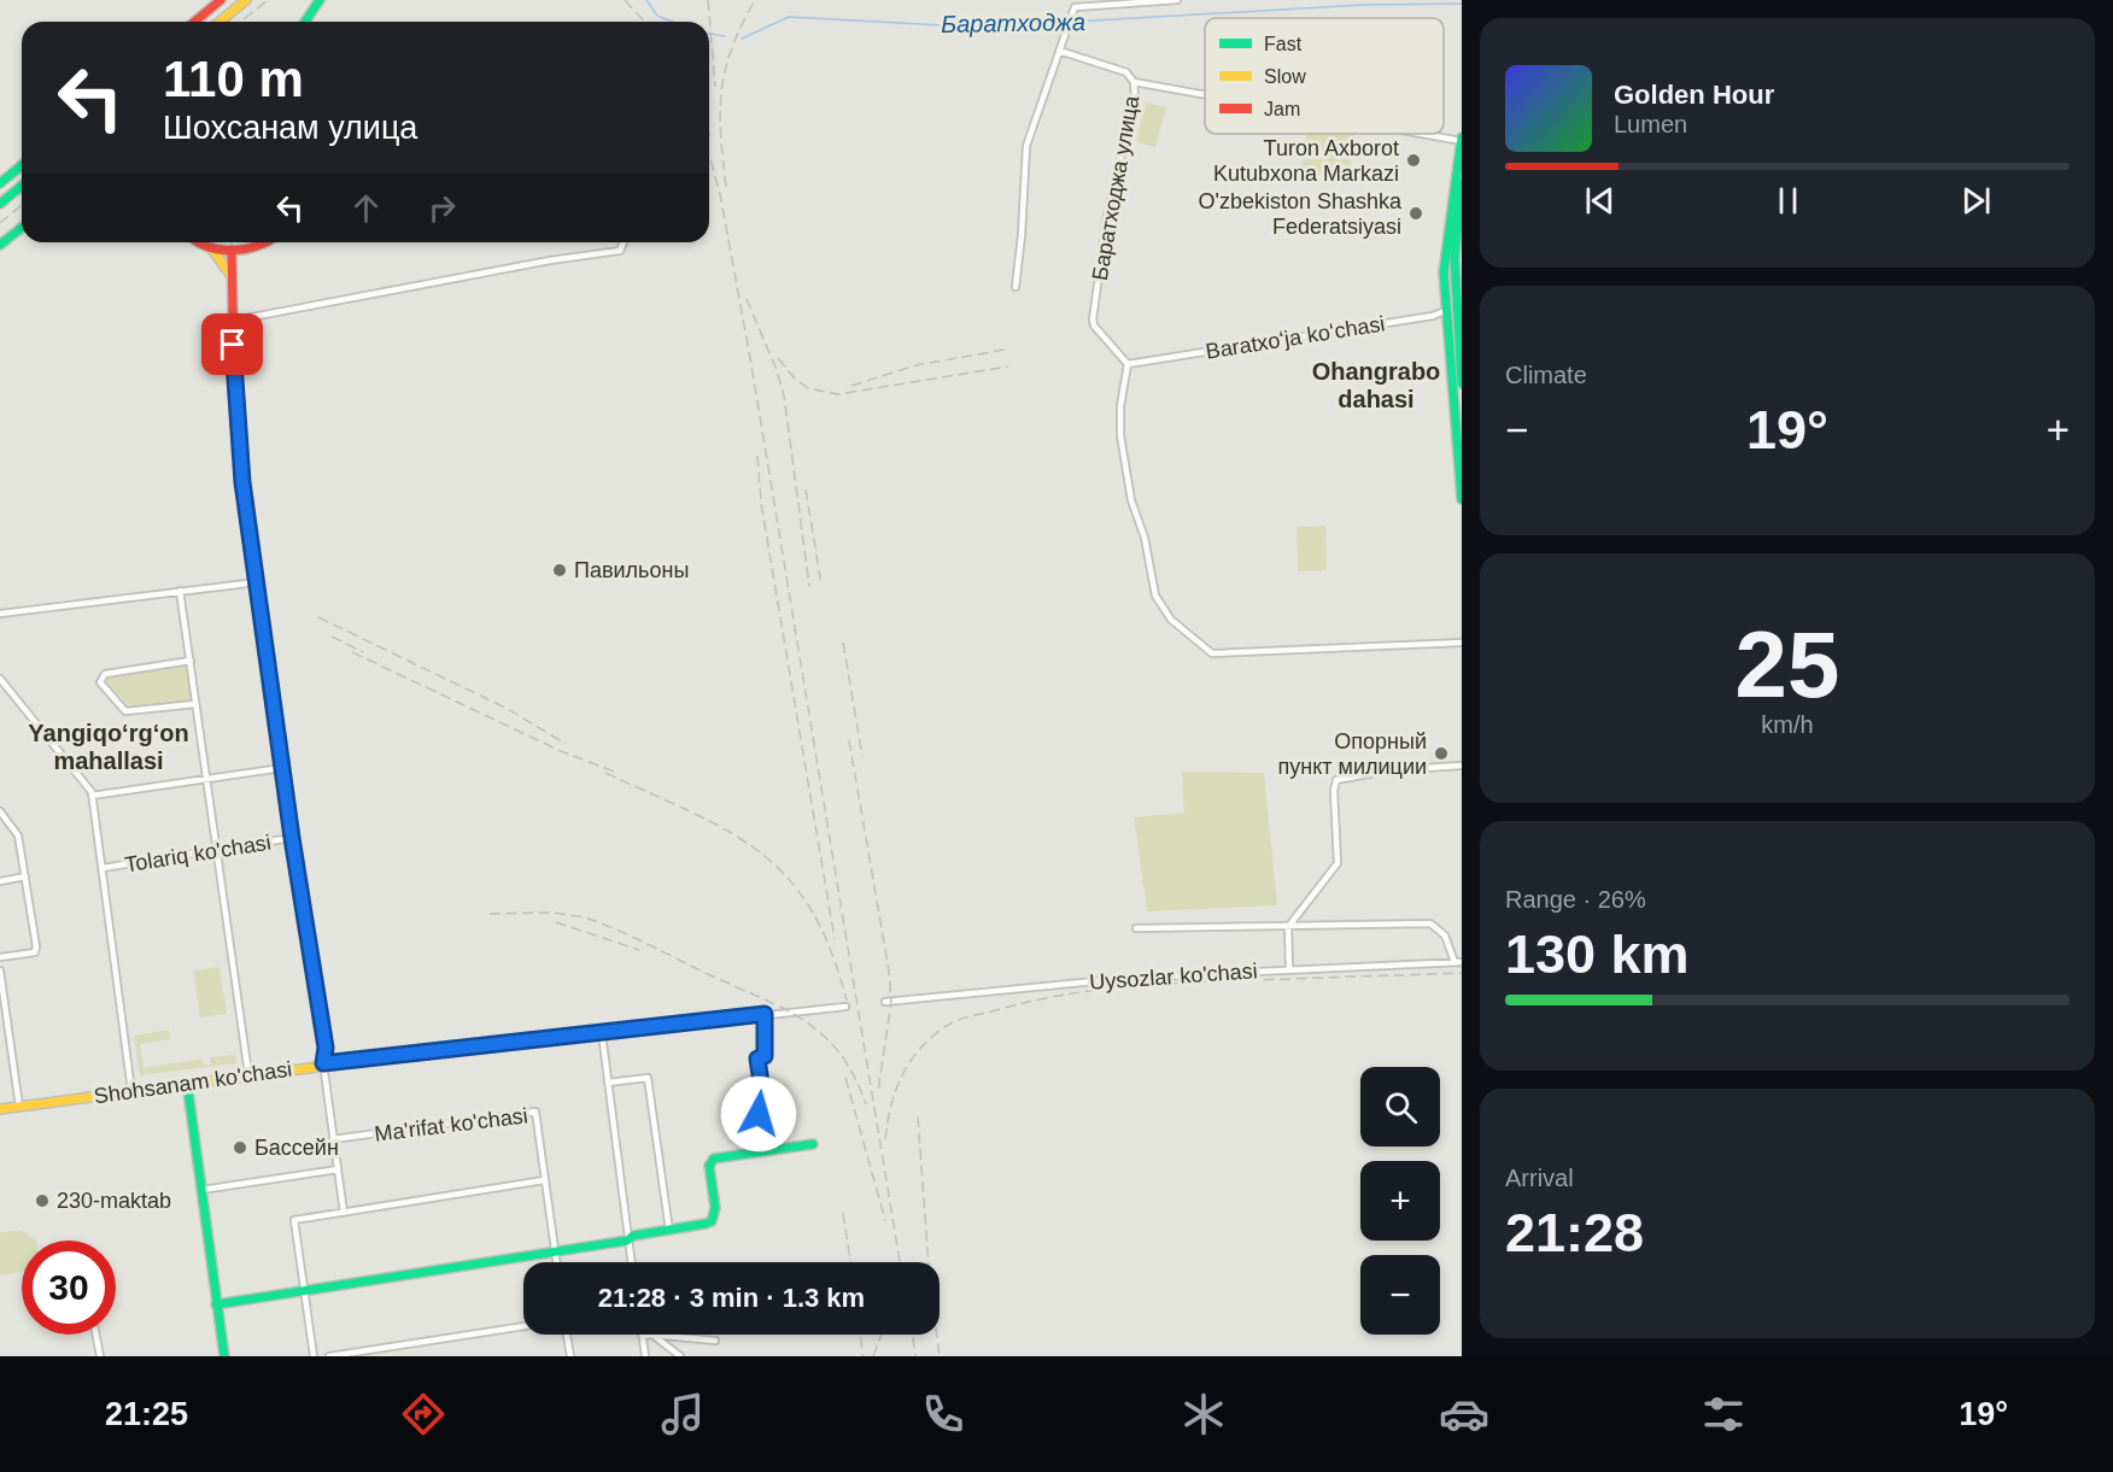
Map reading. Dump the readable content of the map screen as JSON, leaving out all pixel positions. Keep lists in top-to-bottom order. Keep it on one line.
{"streets":{"main road":["Tolariq ko'chasi","Shohsanam ko'chasi"],"street":["Баратходжа улица","Baratxoʻja koʻchasi","Uysozlar ko'chasi","Ma'rifat ko'chasi"]},"crossings":[["Баратходжа улица","Baratxoʻja koʻchasi"],["Tolariq ko'chasi","Shohsanam ko'chasi"],["Tolariq ko'chasi","Ma'rifat ko'chasi"]],"districts":["Ohangrabo dahasi","Yangiqoʻrgʻon mahallasi"],"water":["Баратходжа"],"places":["Turon Axborot Kutubxona Markazi","O'zbekiston Shashka Federatsiyasi","Павильоны","Опорный пункт милиции","Бассейн","230-maktab"],"legend":["Fast","Slow","Jam"],"page":{"turn":["110 m","Шохсанам улица"],"song":["Golden Hour","Lumen"],"tile":["Climate",["25","km/h"],["Range · 26%","130 km"],["Arrival","21:28"]],"heat":["−","19°","+"],"map_buttons":["+","−"],"limit":"30","trip":"21:28 · 3 min · 1.3 km","tabs":["21:25","19°"]}}
